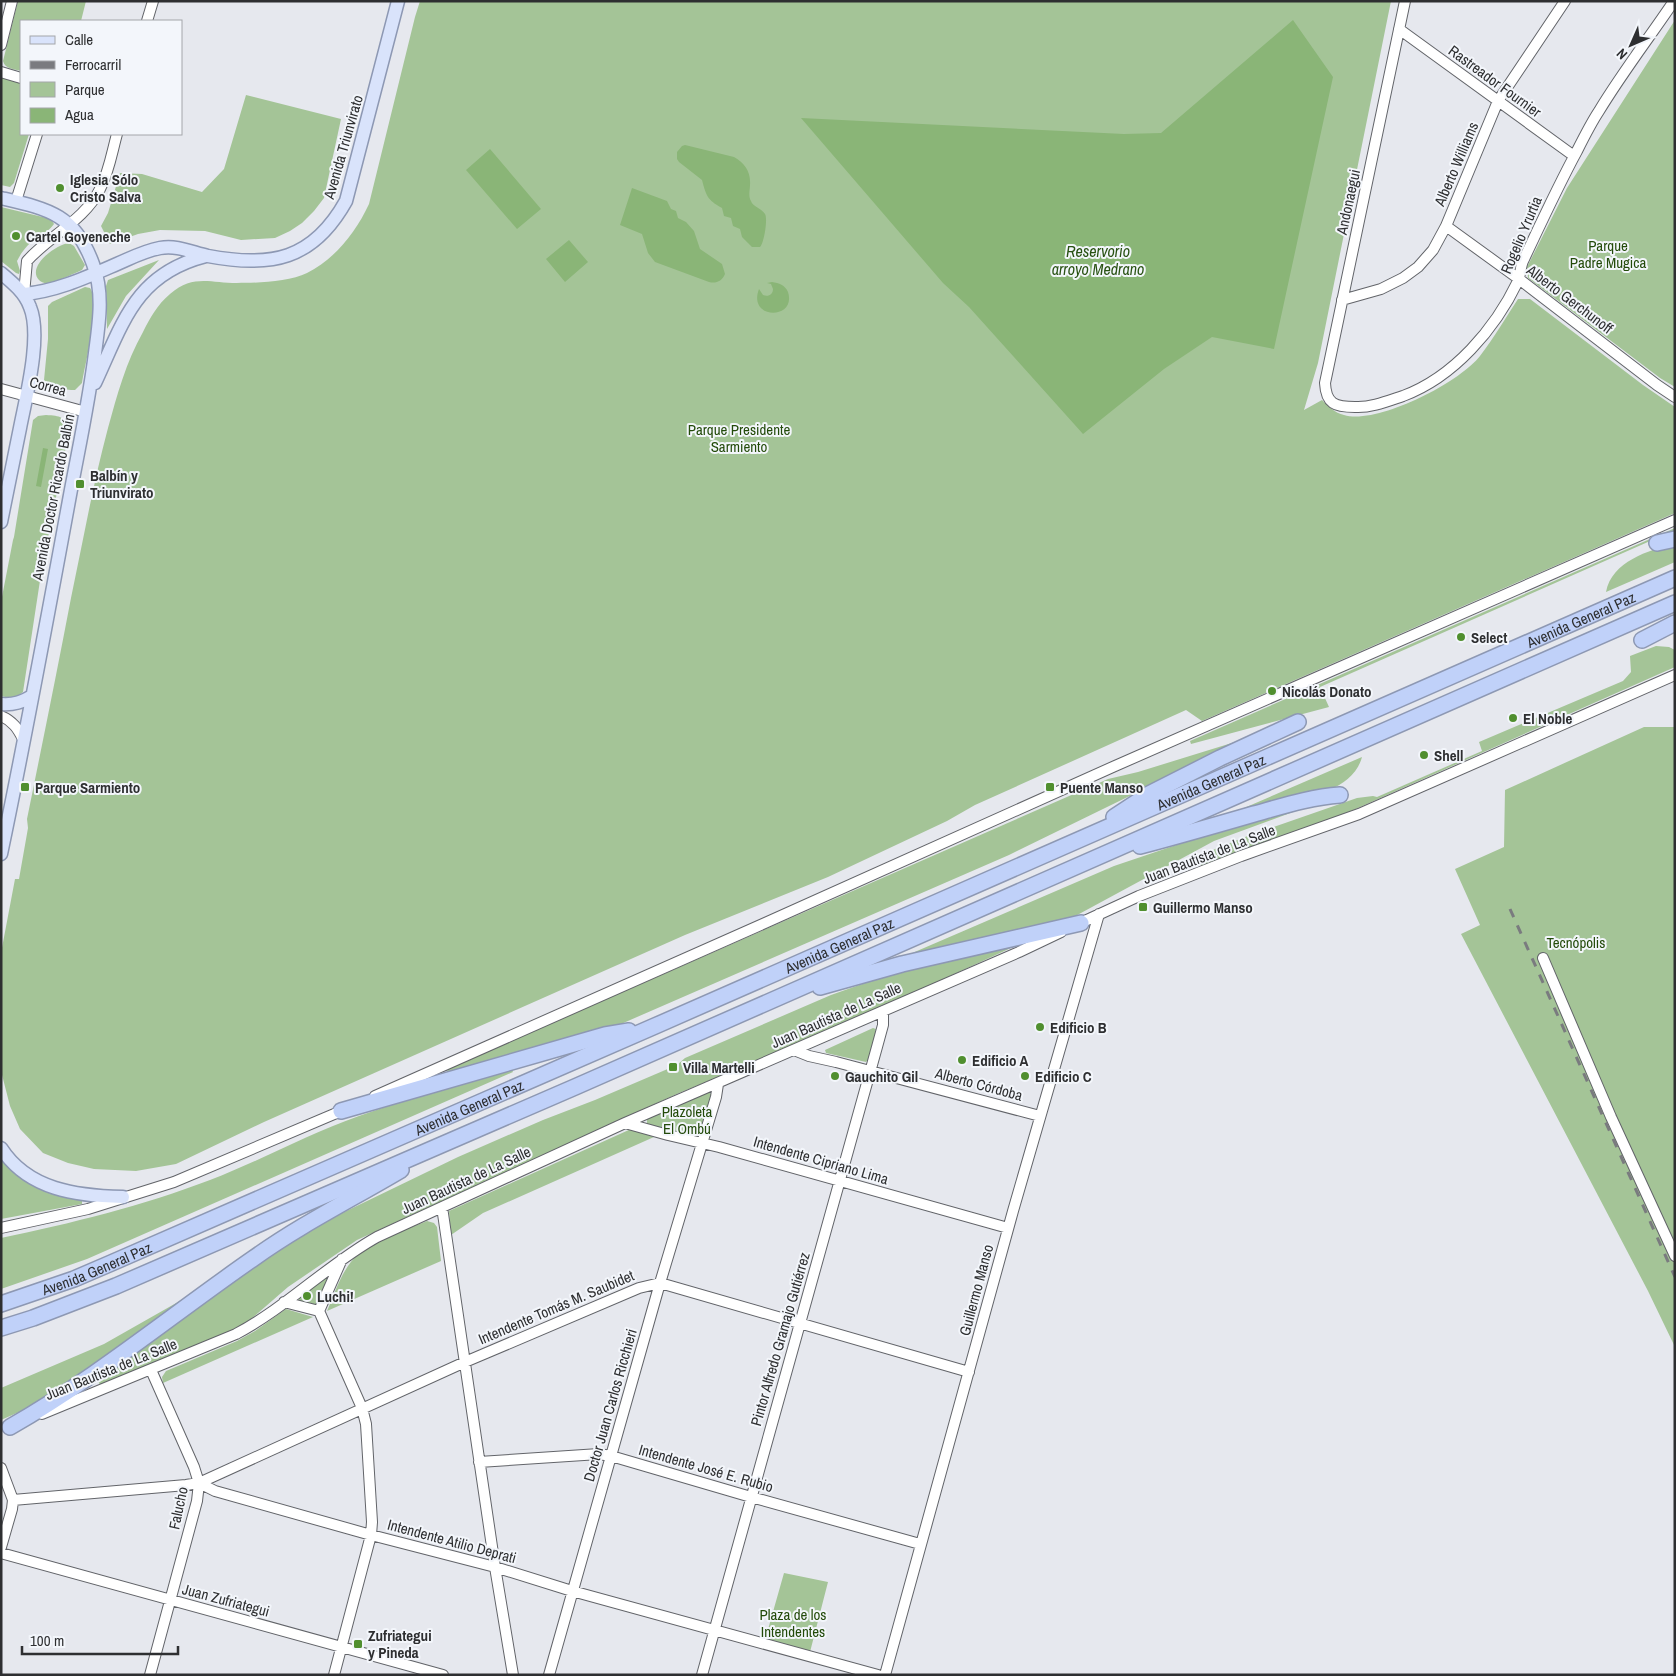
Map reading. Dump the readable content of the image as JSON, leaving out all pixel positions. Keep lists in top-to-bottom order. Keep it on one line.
{"streets":{"highway":["Avenida General Paz"],"main road":["Avenida Triunvirato","Avenida Doctor Ricardo Balbín"],"street":["Rastreador Fournier","Alberto Williams","Andonaegui","Rogelio Yrurtia","Alberto Gerchunoff","Correa","Juan Bautista de La Salle","Alberto Córdoba","Intendente Cipriano Lima","Guillermo Manso","Intendente Tomás M. Saubidet","Pintor Alfredo Gramajo Gutiérrez","Doctor Juan Carlos Ricchieri","Intendente José E. Rubio","Falucho","Intendente Atilio Deprati","Juan Zufriategui"]},"crossings":[["Rastreador Fournier","Alberto Williams"],["Rastreador Fournier","Andonaegui"],["Rastreador Fournier","Rogelio Yrurtia"],["Avenida Triunvirato","Avenida Doctor Ricardo Balbín"],["Alberto Williams","Andonaegui"],["Alberto Williams","Alberto Gerchunoff"],["Andonaegui","Rogelio Yrurtia"],["Rogelio Yrurtia","Alberto Gerchunoff"],["Correa","Avenida Doctor Ricardo Balbín"],["Juan Bautista de La Salle","Alberto Córdoba"],["Juan Bautista de La Salle","Intendente Cipriano Lima"],["Juan Bautista de La Salle","Guillermo Manso"],["Juan Bautista de La Salle","Pintor Alfredo Gramajo Gutiérrez"],["Juan Bautista de La Salle","Doctor Juan Carlos Ricchieri"],["Juan Bautista de La Salle","Falucho"],["Alberto Córdoba","Guillermo Manso"],["Alberto Córdoba","Pintor Alfredo Gramajo Gutiérrez"],["Intendente Cipriano Lima","Guillermo Manso"],["Intendente Cipriano Lima","Pintor Alfredo Gramajo Gutiérrez"],["Intendente Cipriano Lima","Doctor Juan Carlos Ricchieri"],["Guillermo Manso","Intendente José E. Rubio"],["Intendente Tomás M. Saubidet","Doctor Juan Carlos Ricchieri"],["Intendente Tomás M. Saubidet","Falucho"],["Intendente Tomás M. Saubidet","Intendente Atilio Deprati"],["Pintor Alfredo Gramajo Gutiérrez","Intendente José E. Rubio"],["Pintor Alfredo Gramajo Gutiérrez","Intendente Atilio Deprati"],["Doctor Juan Carlos Ricchieri","Intendente José E. Rubio"],["Doctor Juan Carlos Ricchieri","Intendente Atilio Deprati"],["Falucho","Intendente Atilio Deprati"],["Falucho","Juan Zufriategui"]],"water":["Reservorio arroyo Medrano"],"parks":["Parque Padre Mugica","Parque Presidente Sarmiento","Tecnópolis","Plazoleta El Ombú","Plaza de los Intendentes"],"places":{"other":["Iglesia Sólo Cristo Salva","Cartel Goyeneche","Select","Nicolás Donato","El Noble","Shell","Edificio B","Edificio A","Gauchito Gil","Edificio C","Luchi!"],"transit":["Balbín y Triunvirato","Parque Sarmiento","Puente Manso","Guillermo Manso","Villa Martelli","Zufriategui y Pineda"]},"legend":["Calle","Ferrocarril","Parque","Agua"],"scale_bar":"100 m","north":"bottom left"}
